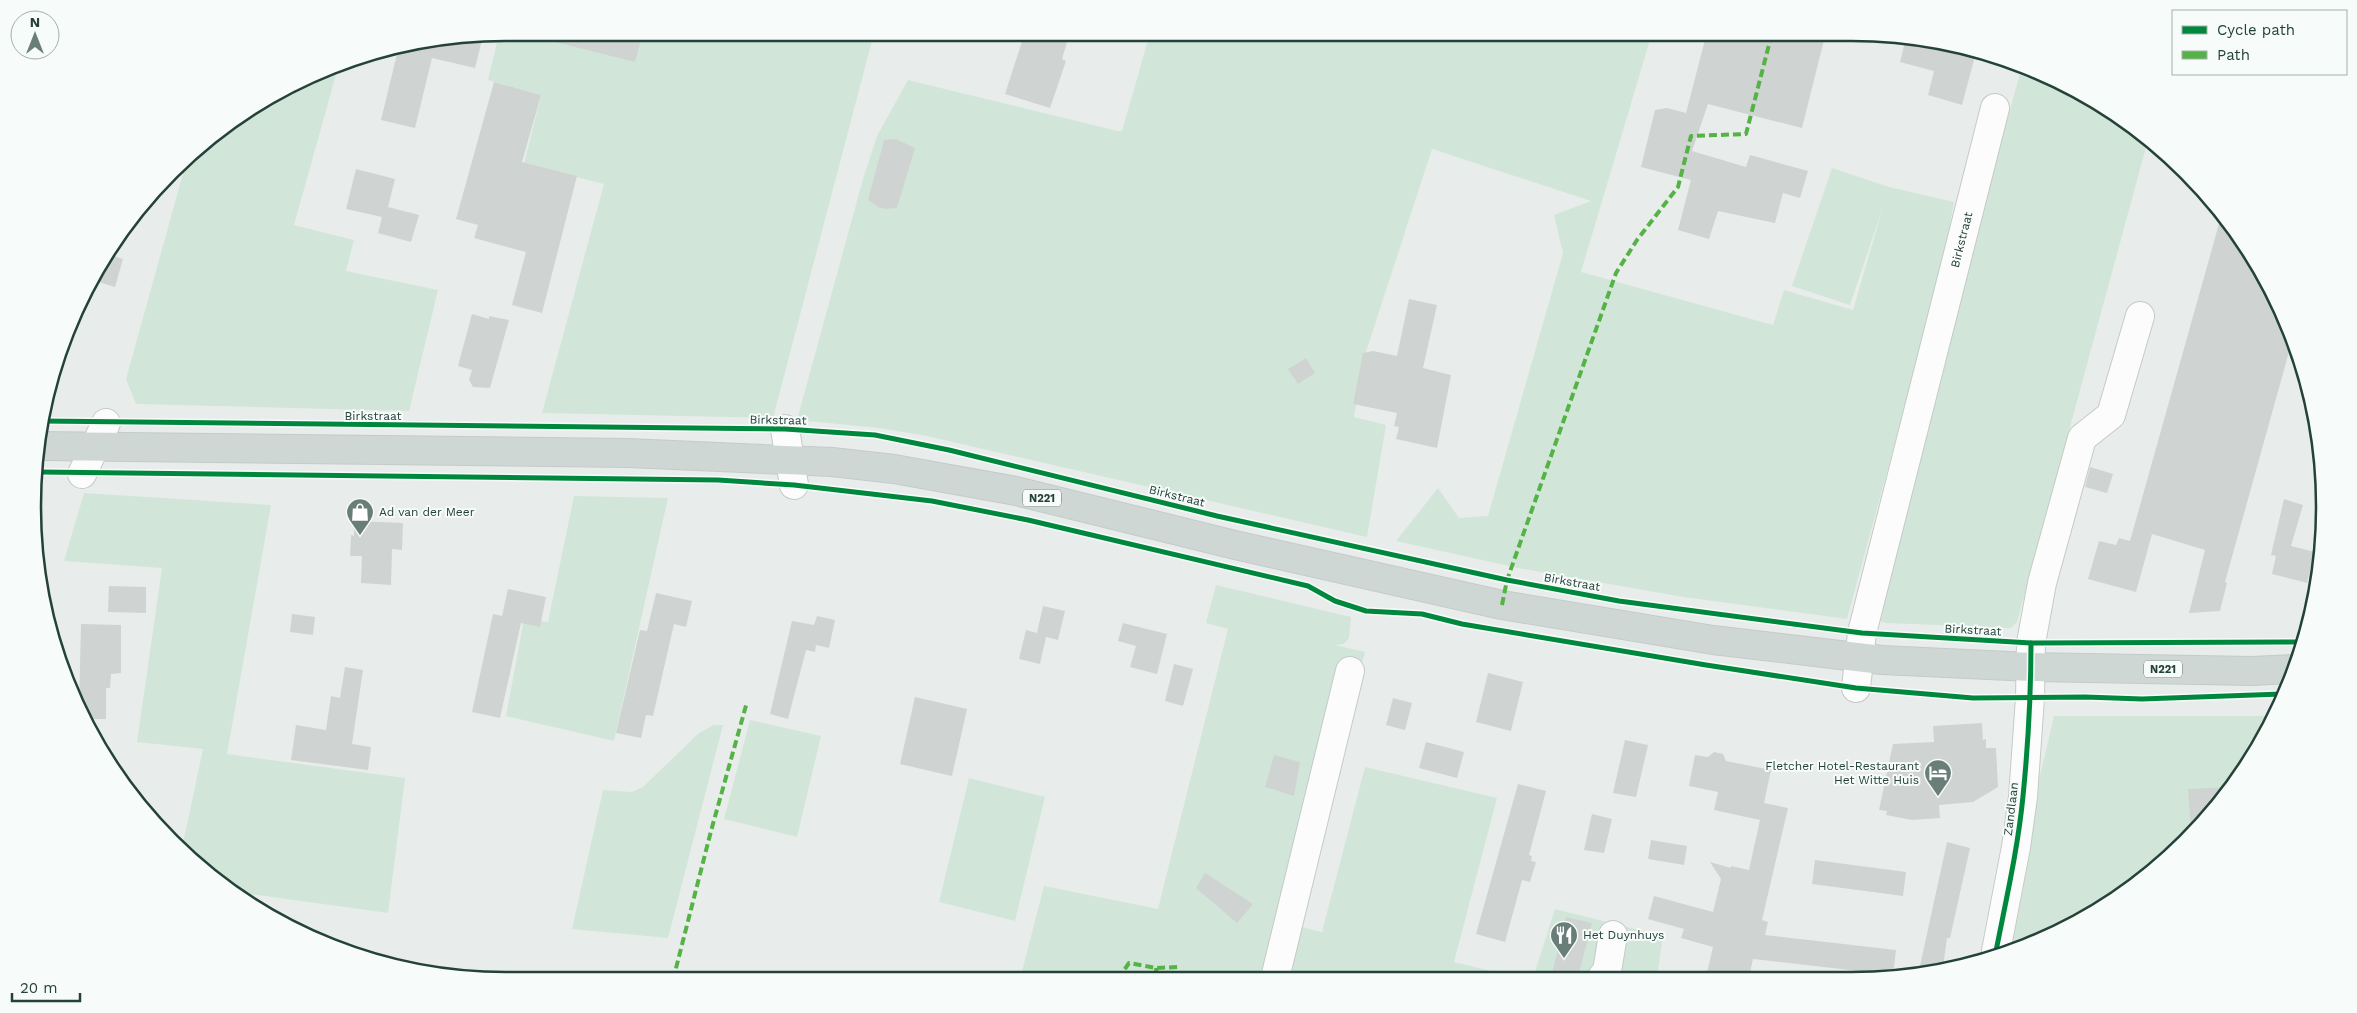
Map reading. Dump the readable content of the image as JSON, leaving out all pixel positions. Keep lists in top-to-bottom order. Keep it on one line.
{"streets":{"main road":["N221"],"street":["Birkstraat","Zandlaan"]},"crossings":[["Birkstraat","N221"],["N221","Zandlaan"]],"places":{"shop":["Ad van der Meer"],"hotel":["Fletcher Hotel-Restaurant Het Witte Huis"],"restaurant":["Het Duynhuys"]},"legend":["Cycle path","Path"],"scale_bar":"20 m","north":"top"}
